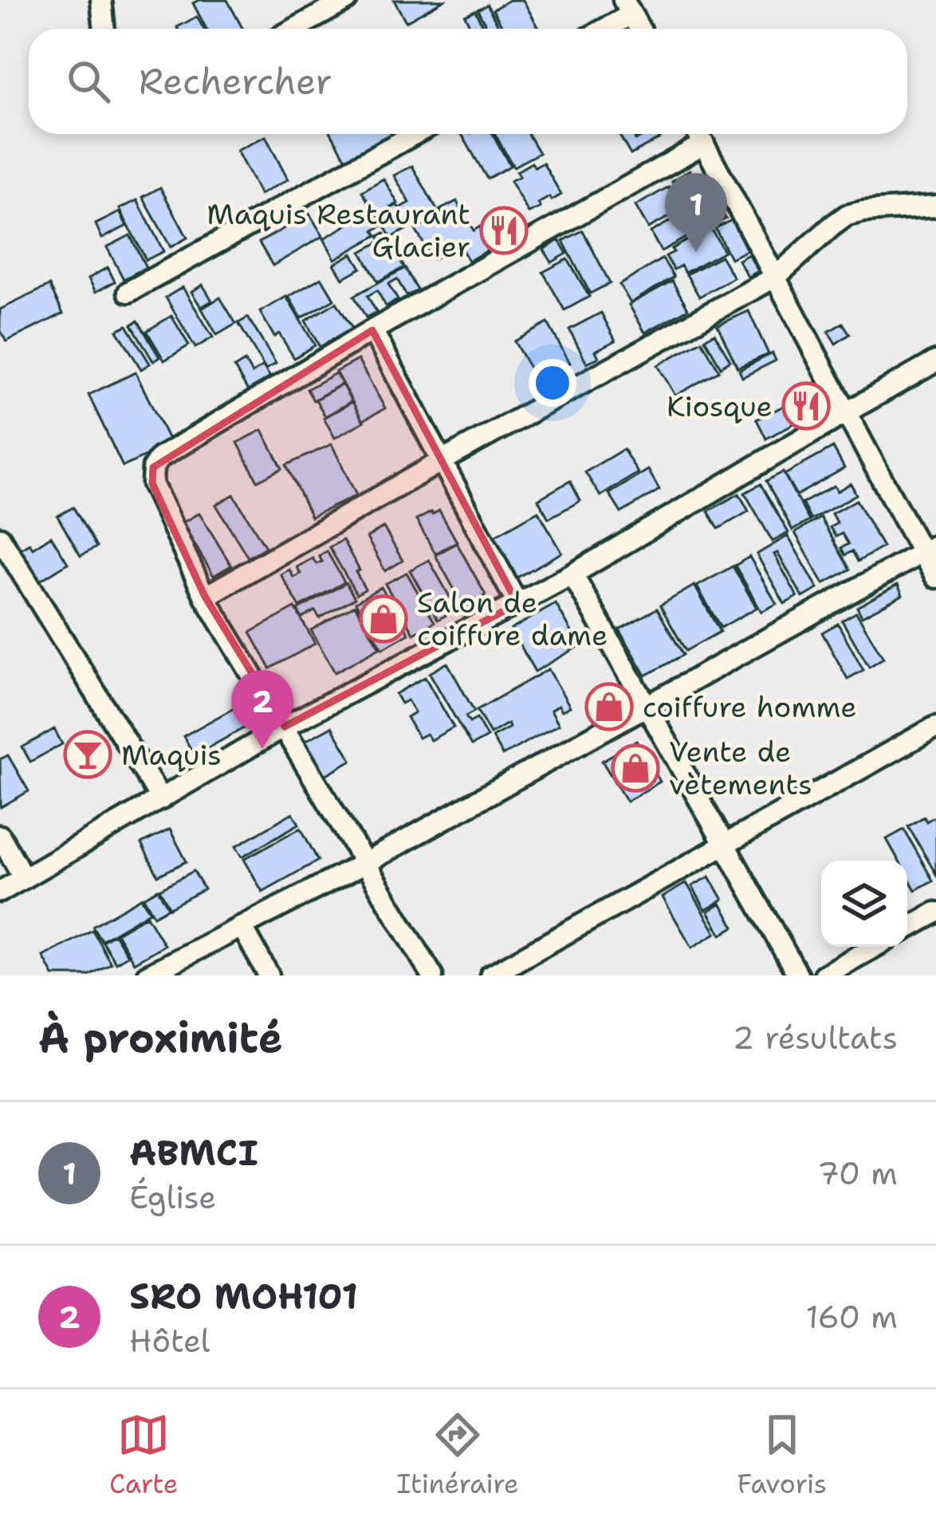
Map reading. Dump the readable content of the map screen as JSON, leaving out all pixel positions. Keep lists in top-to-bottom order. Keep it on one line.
{"places":{"restaurant":["Maquis Restaurant Glacier","Kiosque"],"shop":["Salon de coiffure dame","coiffure homme","Vente de vètements"],"bar":["Maquis"]},"page":{"search":"Rechercher","pins":["1","2"],"heading":["À proximité","2 résultats"],"list":[{"mark":"1","name":"ABMCI","note":"Église","value":"70 m"},{"mark":"2","name":"SRO MOH101","note":"Hôtel","value":"160 m"}],"nav":["Carte","Itinéraire","Favoris"]}}
